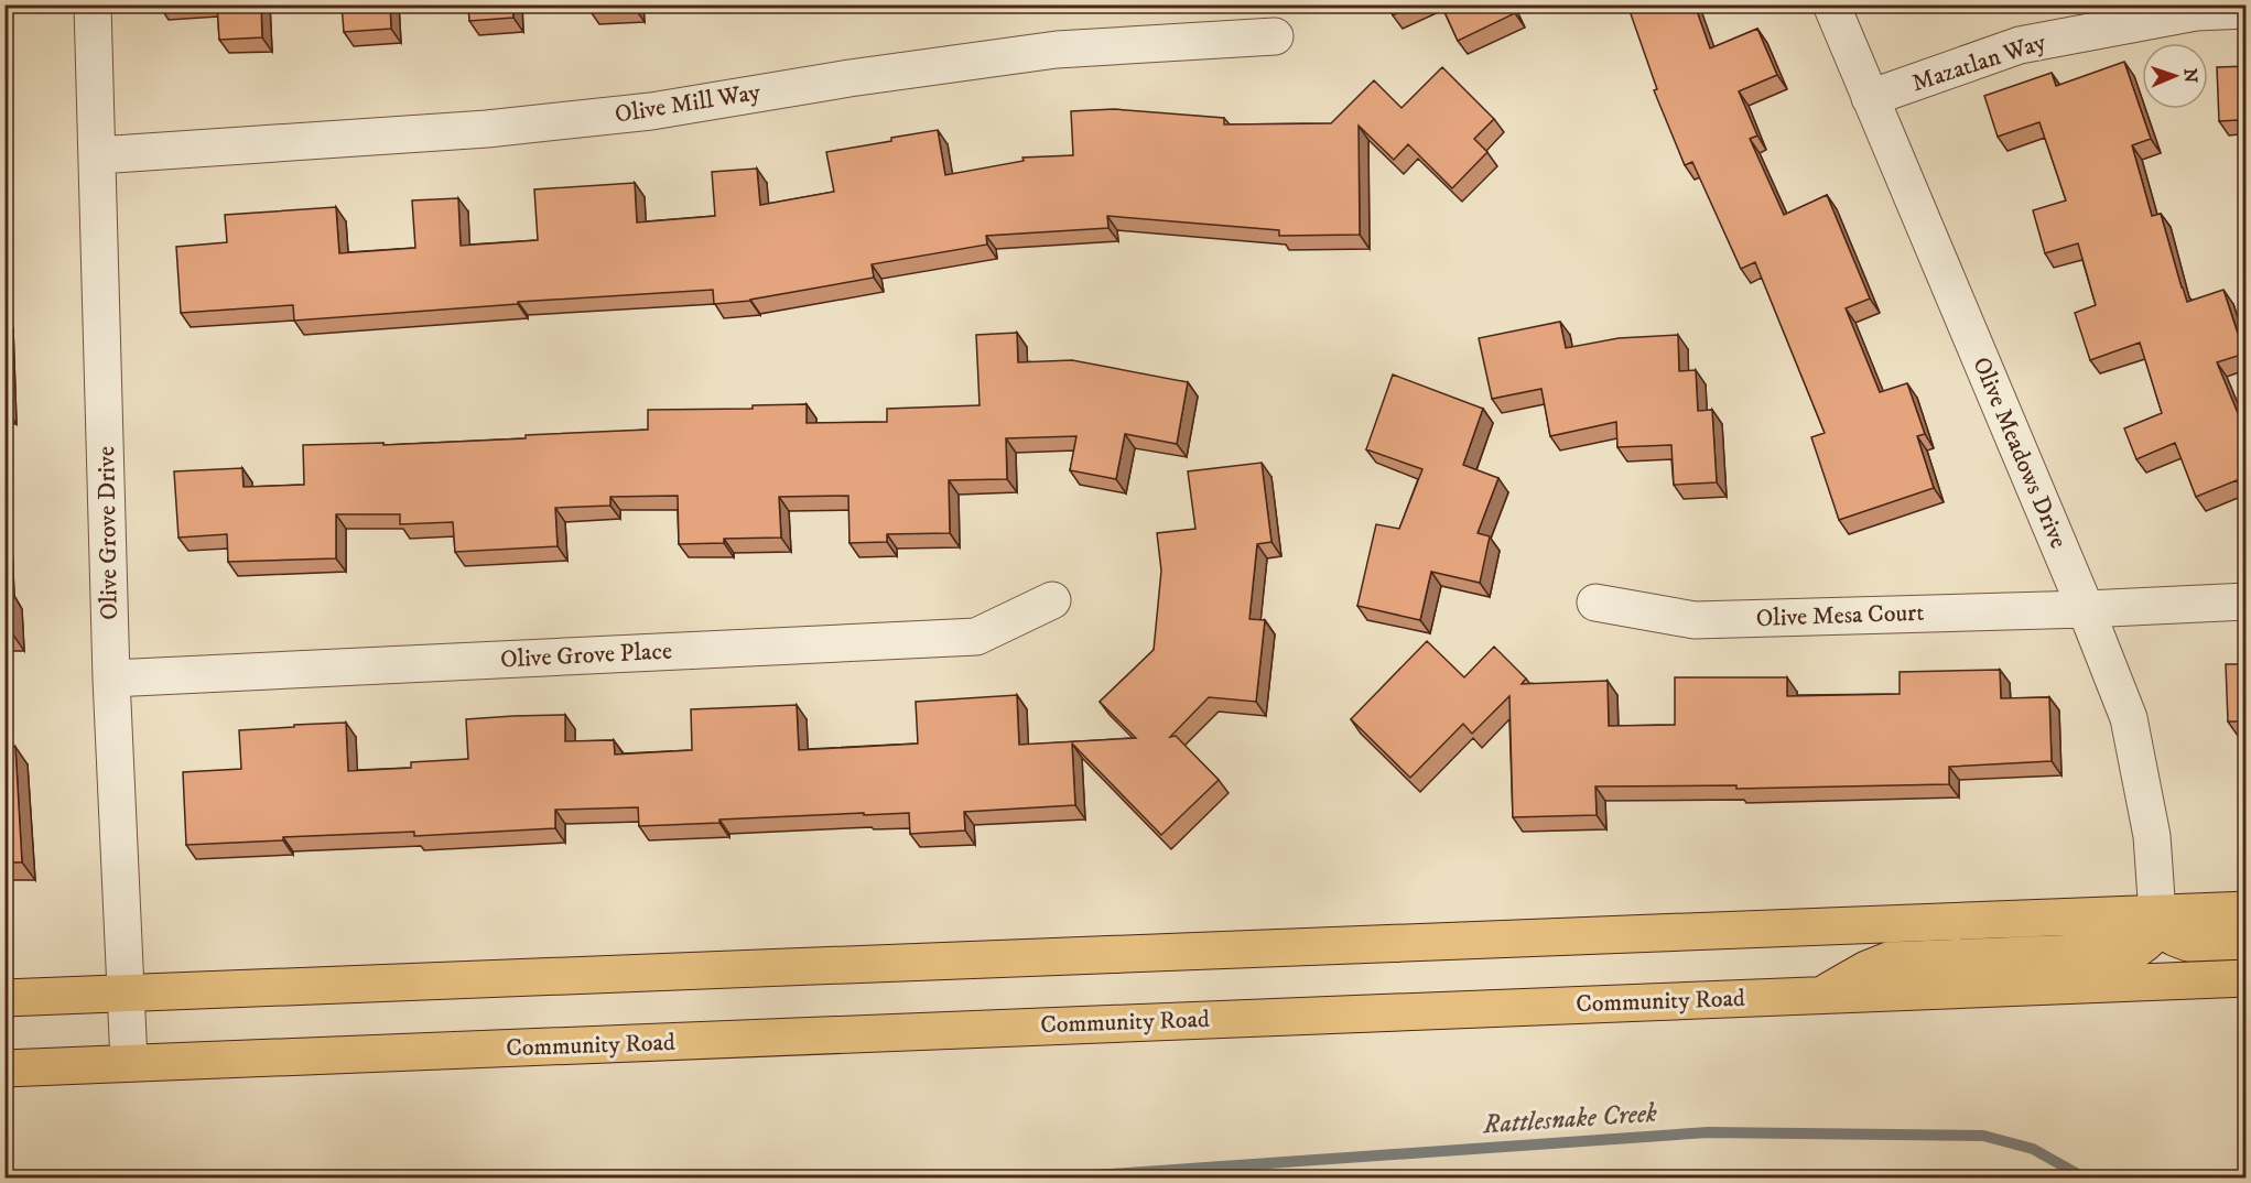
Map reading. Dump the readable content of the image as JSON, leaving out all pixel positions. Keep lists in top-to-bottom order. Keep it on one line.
{"streets":{"main road":["Community Road"],"street":["Mazatlan Way","Olive Mill Way","Olive Meadows Drive","Olive Grove Drive","Olive Mesa Court","Olive Grove Place"]},"crossings":[["Mazatlan Way","Olive Meadows Drive"],["Olive Mill Way","Olive Grove Drive"],["Olive Meadows Drive","Olive Mesa Court"],["Olive Grove Drive","Olive Grove Place"],["Olive Grove Drive","Community Road"]],"water":["Rattlesnake Creek"],"north":"right"}
